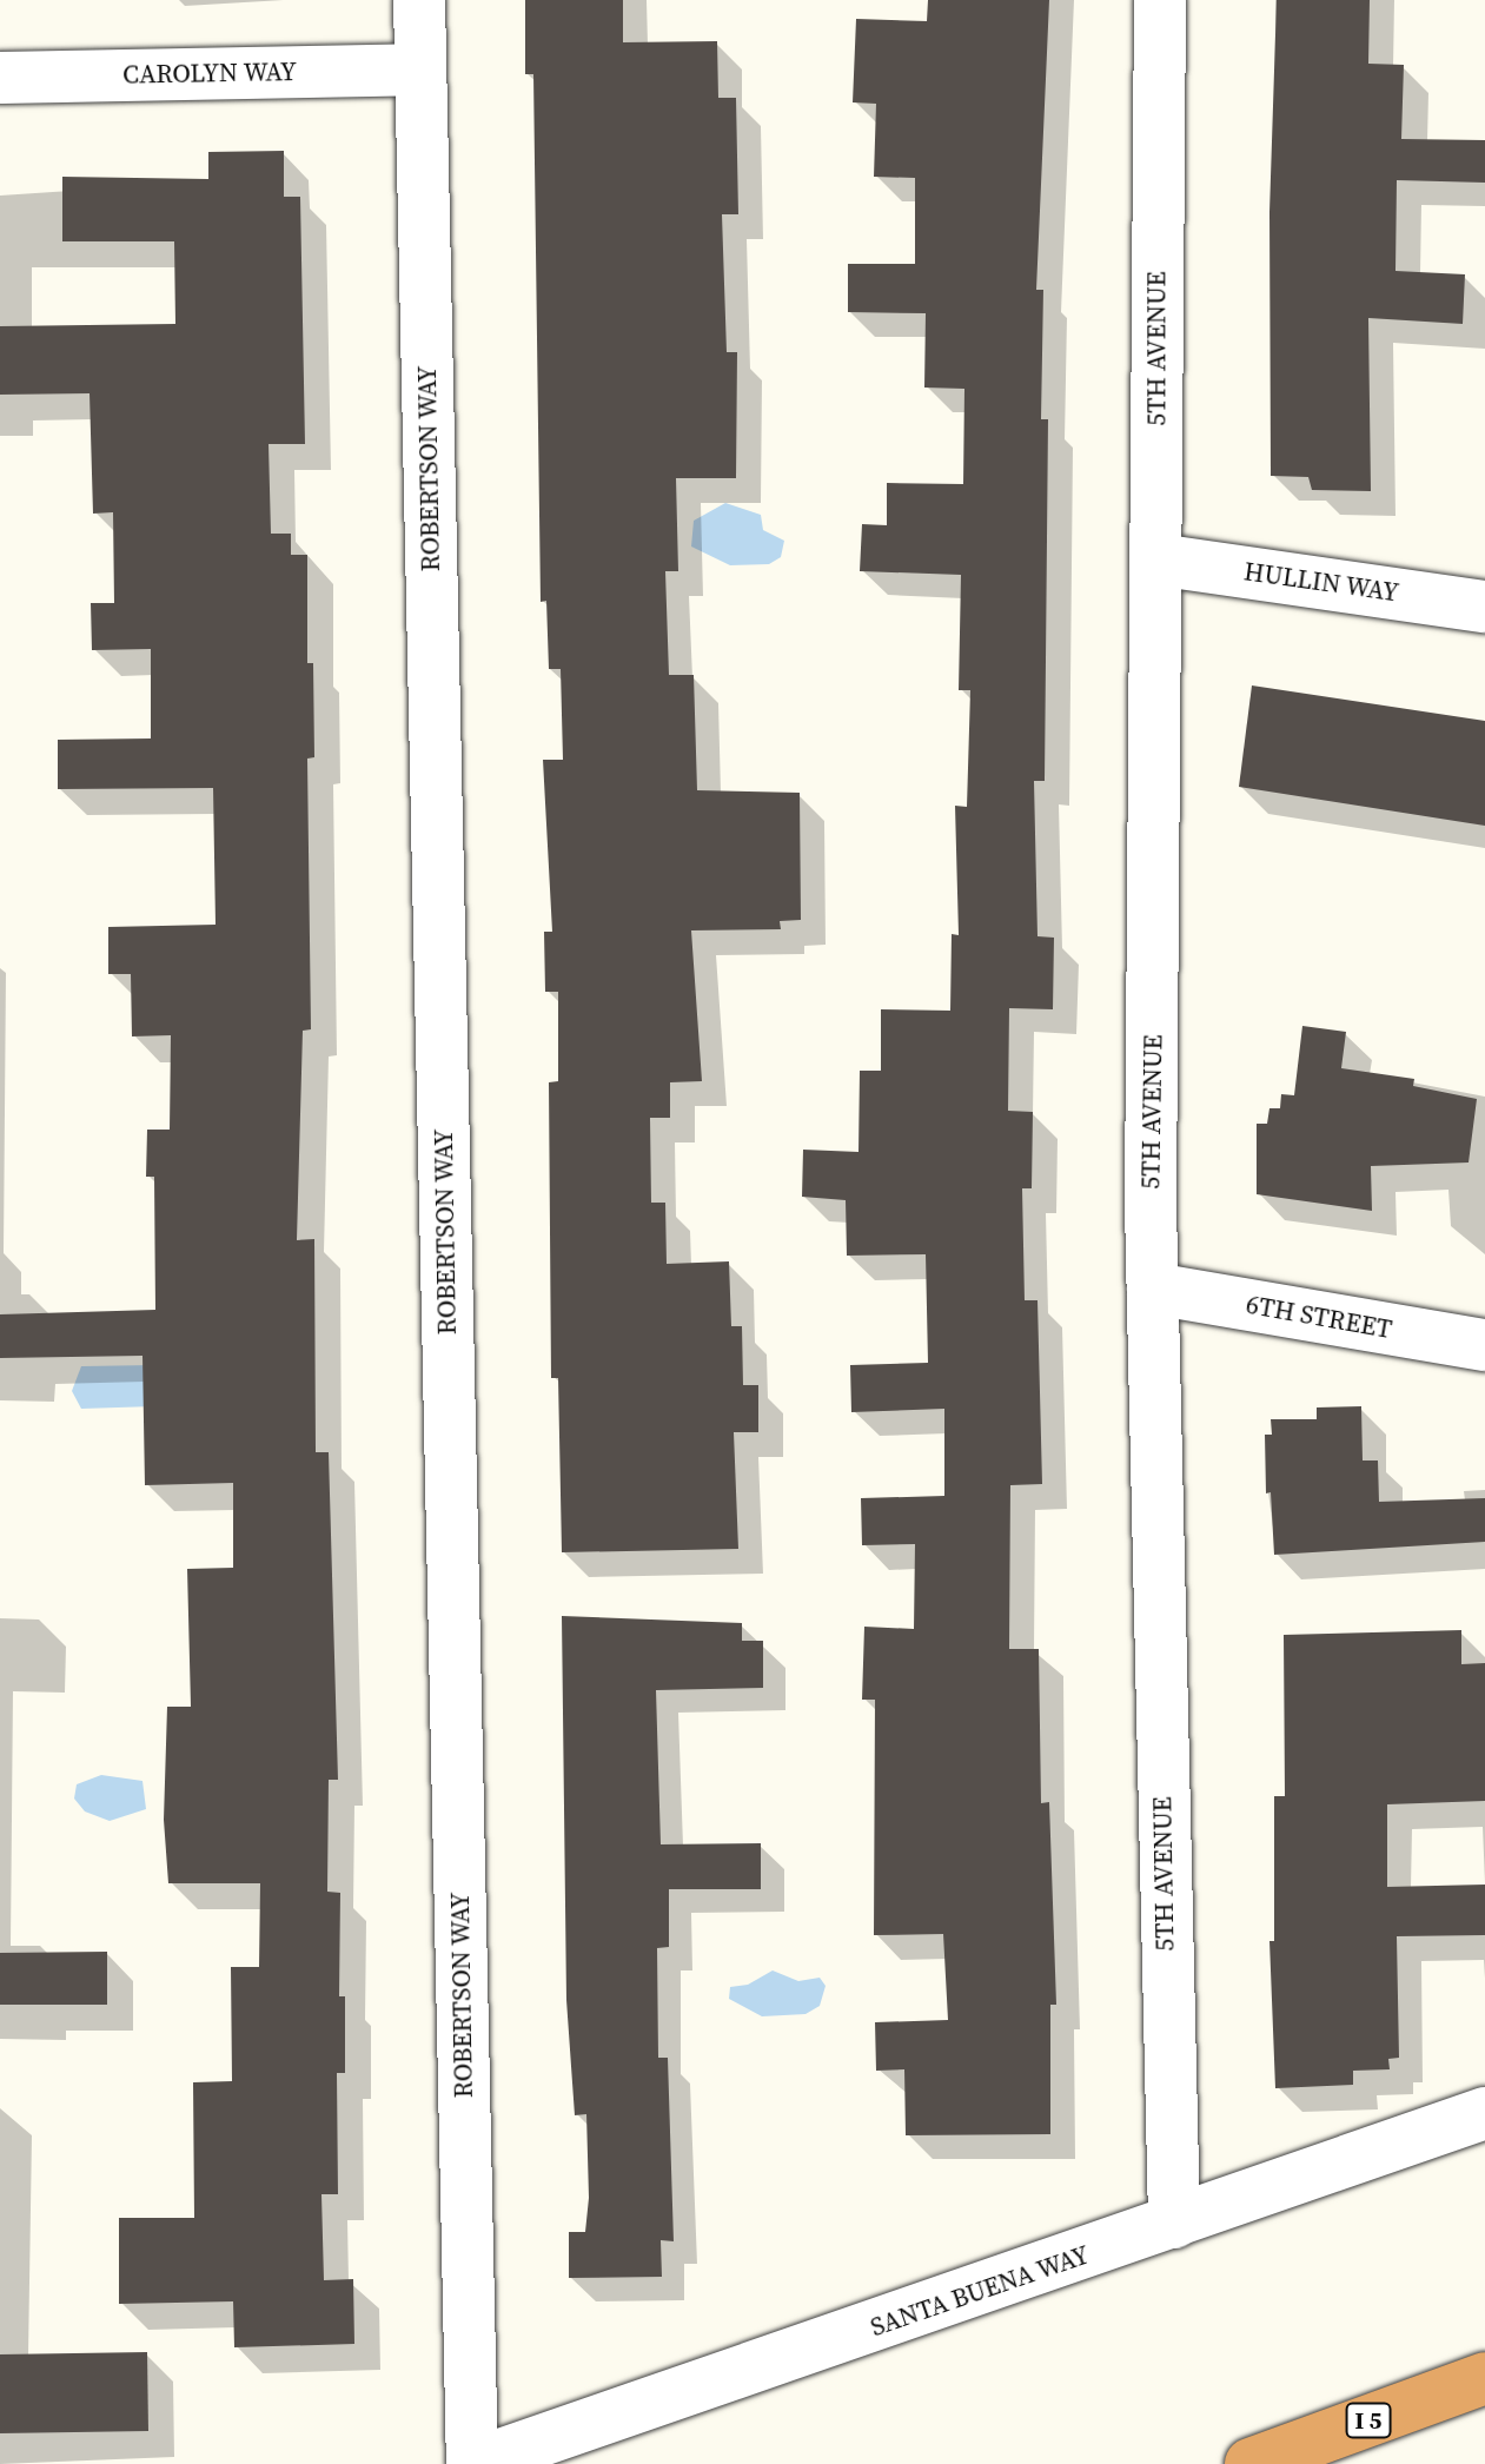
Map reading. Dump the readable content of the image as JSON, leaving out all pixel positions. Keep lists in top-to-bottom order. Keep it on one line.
{"streets":{"highway":["I 5"],"street":["CAROLYN WAY","5TH AVENUE","ROBERTSON WAY","HULLIN WAY","6TH STREET","SANTA BUENA WAY"]},"crossings":[["CAROLYN WAY","ROBERTSON WAY"],["5TH AVENUE","HULLIN WAY"],["5TH AVENUE","6TH STREET"],["5TH AVENUE","SANTA BUENA WAY"],["ROBERTSON WAY","SANTA BUENA WAY"]]}
